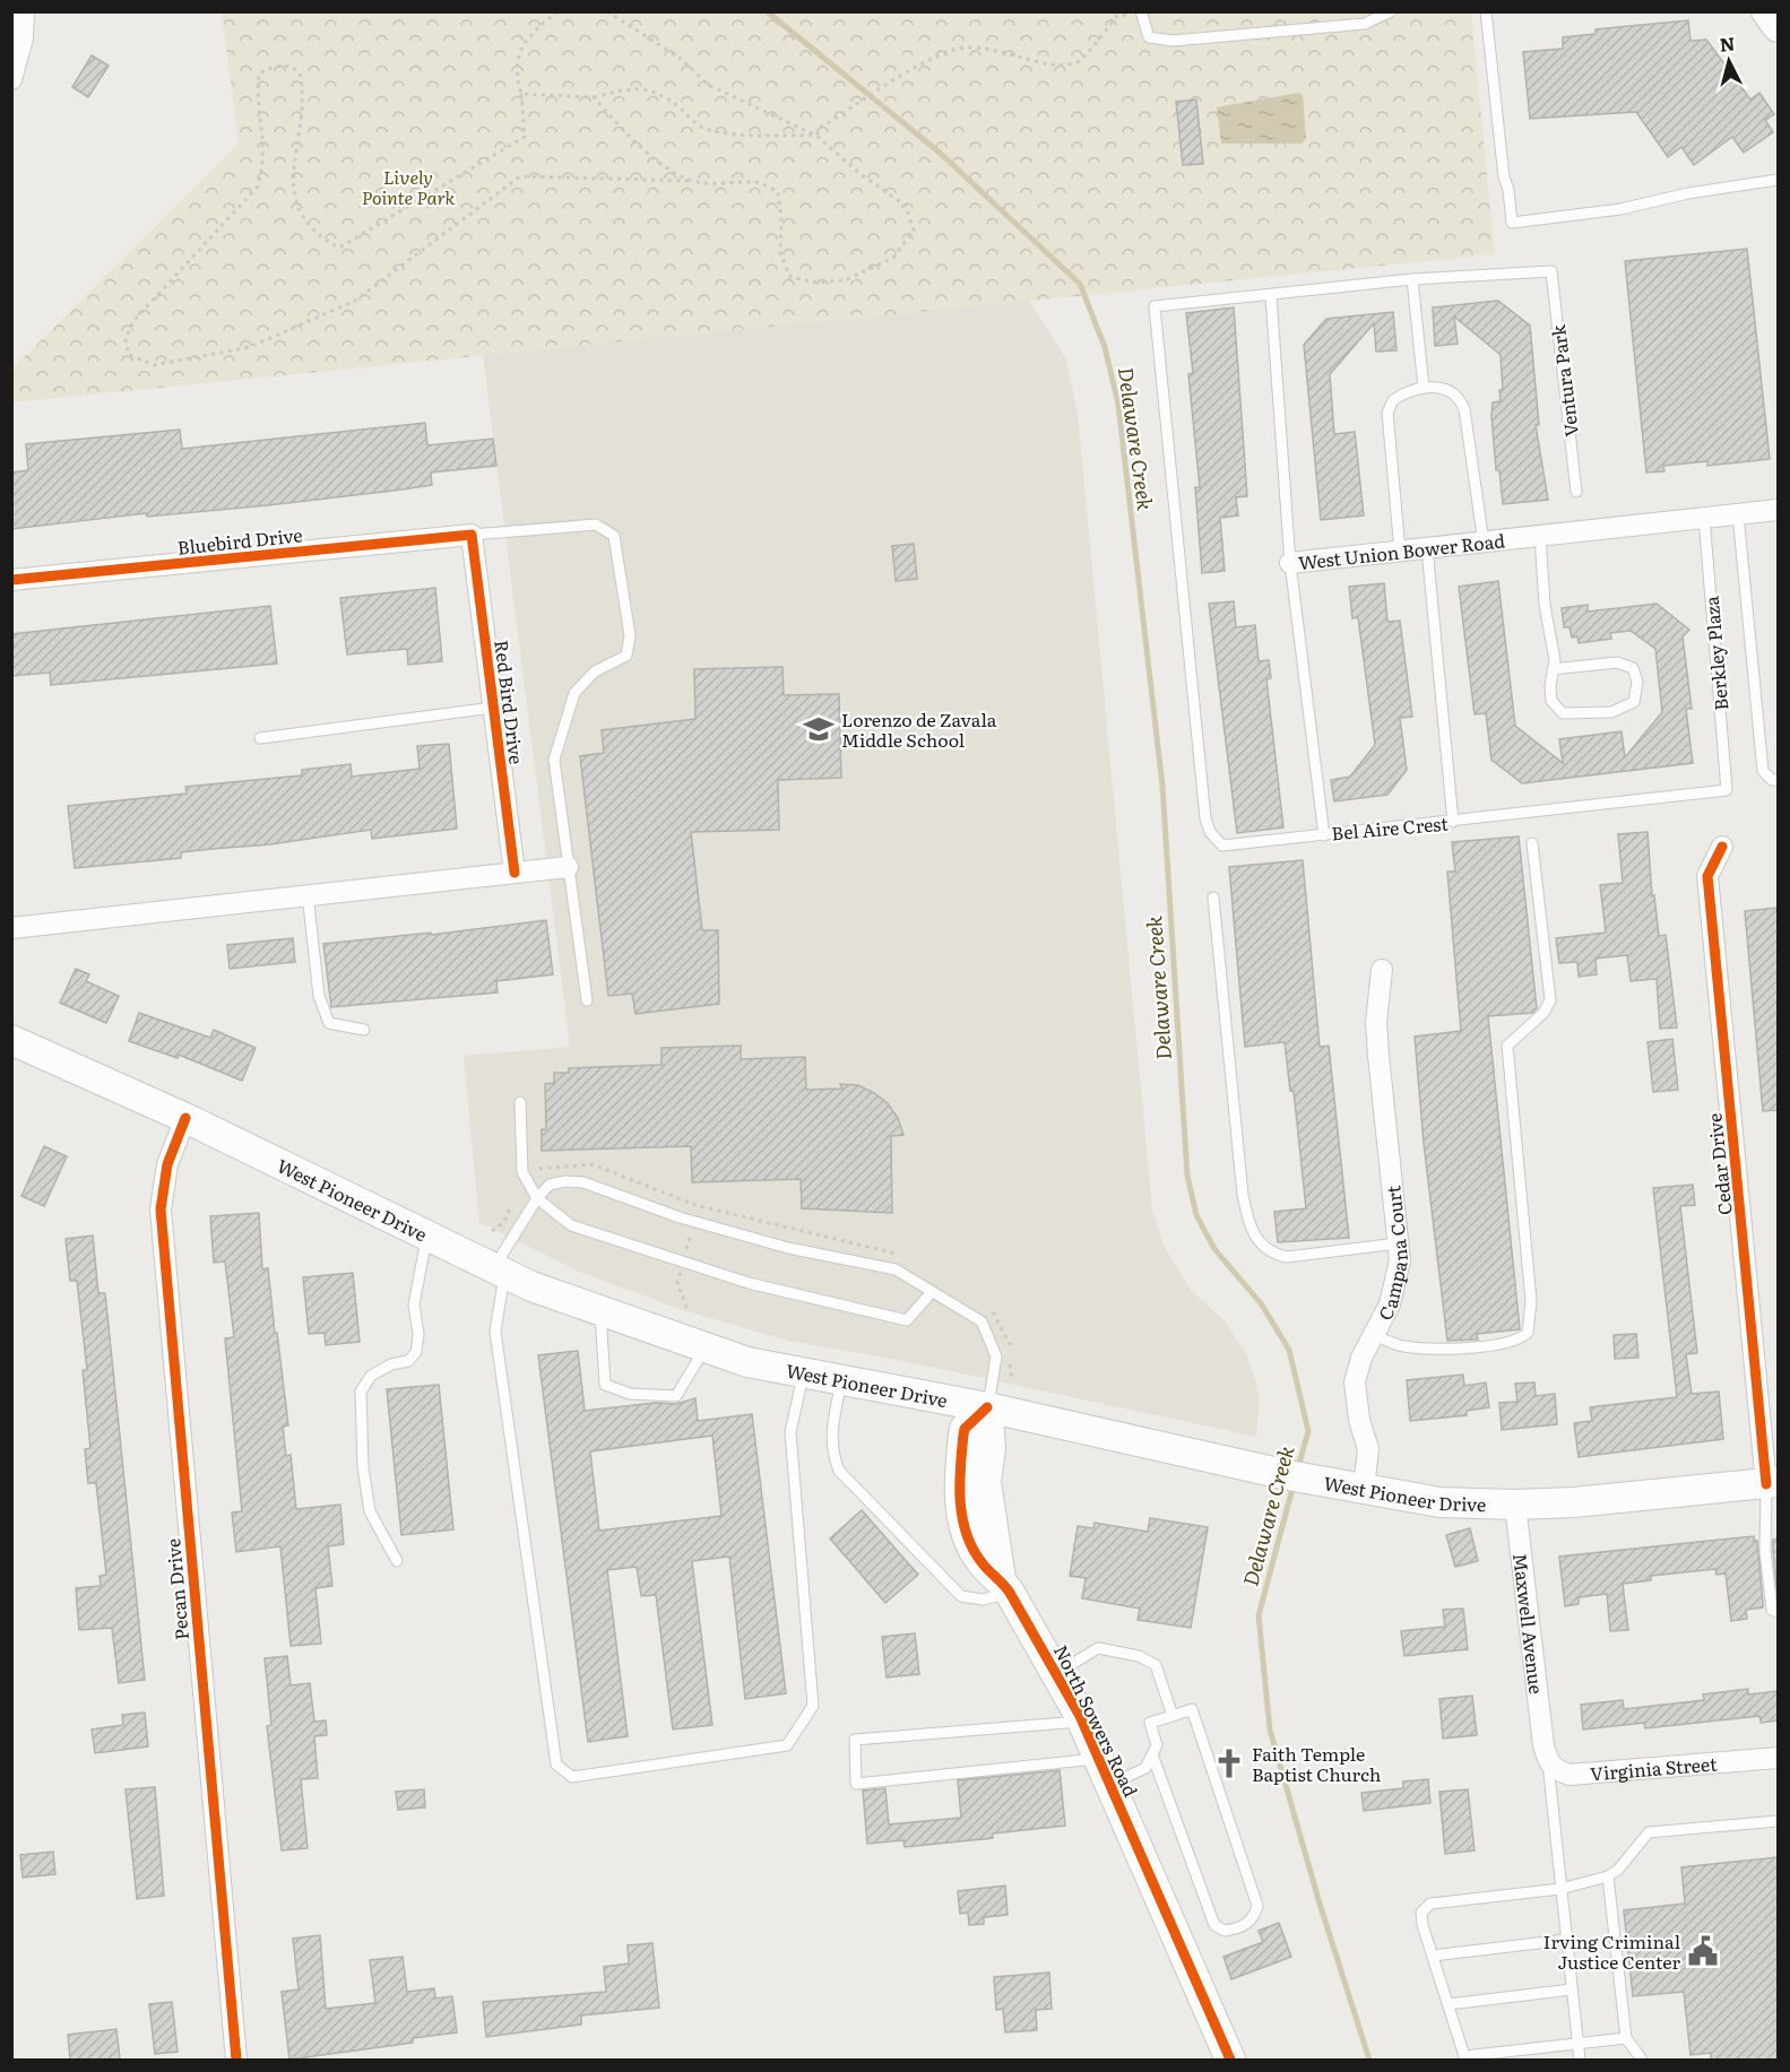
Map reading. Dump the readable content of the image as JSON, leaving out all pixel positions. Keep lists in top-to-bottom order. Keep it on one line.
{"streets":{"main road":["West Pioneer Drive","North Sowers Road"],"street":["Bluebird Drive","West Union Bower Road","Red Bird Drive","Cedar Drive","Campana Court","Pecan Drive","Maxwell Avenue","Virginia Street"],"lane":["Ventura Park","Berkley Plaza","Bel Aire Crest"]},"crossings":[["Bluebird Drive","Red Bird Drive"],["West Union Bower Road","Berkley Plaza"],["West Union Bower Road","Bel Aire Crest"],["Berkley Plaza","Bel Aire Crest"],["Cedar Drive","West Pioneer Drive"],["West Pioneer Drive","Campana Court"],["West Pioneer Drive","Pecan Drive"],["West Pioneer Drive","Maxwell Avenue"],["West Pioneer Drive","North Sowers Road"],["Maxwell Avenue","Virginia Street"]],"water":["Delaware Creek"],"parks":["Lively Pointe Park"],"places":{"school or university":["Lorenzo de Zavala Middle School"],"church":["Faith Temple Baptist Church"],"public building":["Irving Criminal Justice Center"]},"north":"top"}
